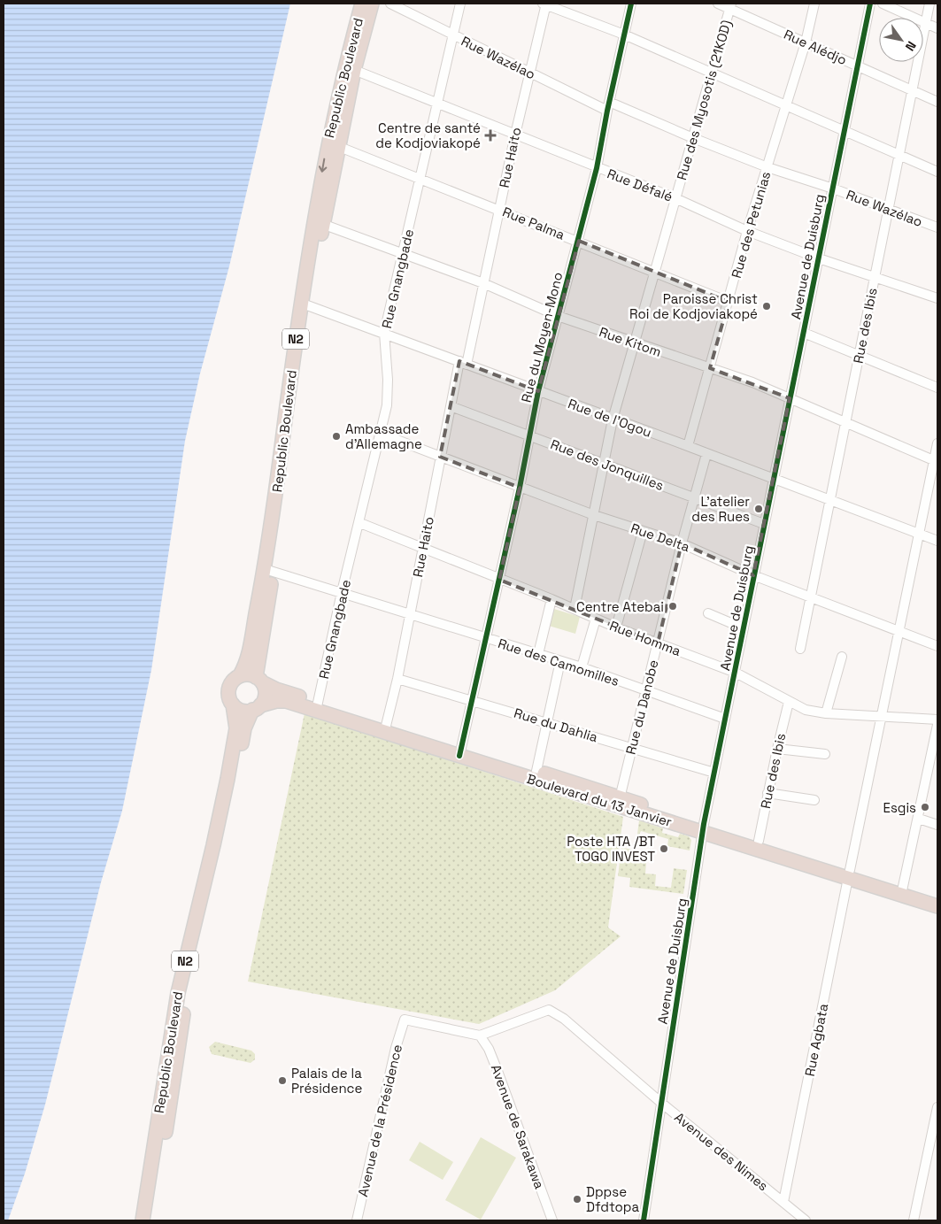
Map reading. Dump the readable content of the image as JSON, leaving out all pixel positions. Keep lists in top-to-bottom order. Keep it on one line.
{"streets":{"highway":["Republic Boulevard","N2","Boulevard du 13 Janvier"],"street":["Rue Alédjo","Rue Wazélao","Rue des Myosotis (21KOD)","Rue Haito","Rue Défalé","Rue Palma","Rue des Petunias","Avenue de Duisburg","Rue Gnangbade","Rue des Ibis","Rue du Moyen-Mono","Rue Kitom","Rue de l'Ogou","Rue des Jonquilles","Rue Delta","Rue Homma","Rue des Camomilles","Rue du Danobe","Rue du Dahlia","Rue Agbata","Avenue de la Présidence","Avenue de Sarakawa","Avenue des Nimes"]},"crossings":[["Rue Alédjo","Rue des Myosotis (21KOD)"],["Rue Alédjo","Rue des Petunias"],["Rue Alédjo","Avenue de Duisburg"],["Rue Alédjo","Rue des Ibis"],["Rue Wazélao","Rue des Myosotis (21KOD)"],["Rue Wazélao","Rue Haito"],["Rue Wazélao","Rue des Petunias"],["Rue Wazélao","Avenue de Duisburg"],["Rue Wazélao","Rue Gnangbade"],["Rue Wazélao","Rue des Ibis"],["Rue Wazélao","Rue du Moyen-Mono"],["Republic Boulevard","Rue Défalé"],["Republic Boulevard","Rue Palma"],["Republic Boulevard","Rue Kitom"],["Republic Boulevard","Rue de l'Ogou"],["Republic Boulevard","Rue des Camomilles"],["Republic Boulevard","Boulevard du 13 Janvier"],["Rue des Myosotis (21KOD)","Rue Défalé"],["Rue des Myosotis (21KOD)","Rue Palma"],["Rue des Myosotis (21KOD)","Rue Kitom"],["Rue des Myosotis (21KOD)","Rue de l'Ogou"],["Rue des Myosotis (21KOD)","Rue des Jonquilles"],["Rue des Myosotis (21KOD)","Rue Delta"],["Rue des Myosotis (21KOD)","Rue Homma"],["Rue Haito","Rue Défalé"],["Rue Haito","Rue Palma"],["Rue Haito","Rue Kitom"],["Rue Haito","Rue de l'Ogou"],["Rue Haito","Rue des Jonquilles"],["Rue Haito","Rue Delta"],["Rue Haito","Rue Homma"],["Rue Haito","Rue des Camomilles"],["Rue Haito","Rue du Dahlia"],["Rue Haito","Boulevard du 13 Janvier"],["Rue Défalé","Rue des Petunias"],["Rue Défalé","Avenue de Duisburg"],["Rue Défalé","Rue Gnangbade"],["Rue Défalé","Rue des Ibis"],["Rue Défalé","Rue du Moyen-Mono"],["Rue Palma","Rue des Petunias"],["Rue Palma","Rue Gnangbade"],["Rue Palma","Rue du Moyen-Mono"],["Rue des Petunias","Rue Kitom"],["Rue des Petunias","Rue de l'Ogou"],["Avenue de Duisburg","Rue Kitom"],["Avenue de Duisburg","Rue de l'Ogou"],["Avenue de Duisburg","Rue des Jonquilles"],["Avenue de Duisburg","Rue Delta"],["Avenue de Duisburg","Rue Homma"],["Avenue de Duisburg","Rue des Camomilles"],["Avenue de Duisburg","Rue du Dahlia"],["Avenue de Duisburg","Boulevard du 13 Janvier"],["Avenue de Duisburg","Avenue des Nimes"],["Rue Gnangbade","Rue Kitom"],["Rue Gnangbade","Rue de l'Ogou"],["Rue Gnangbade","Rue Delta"],["Rue Gnangbade","Rue Homma"],["Rue Gnangbade","Rue des Camomilles"],["Rue Gnangbade","Boulevard du 13 Janvier"],["Rue des Ibis","Rue Kitom"],["Rue des Ibis","Rue de l'Ogou"],["Rue des Ibis","Rue Delta"],["Rue des Ibis","Rue Homma"],["Rue des Ibis","Boulevard du 13 Janvier"],["Rue du Moyen-Mono","Rue Kitom"],["Rue du Moyen-Mono","Rue de l'Ogou"],["Rue du Moyen-Mono","Rue des Jonquilles"],["Rue du Moyen-Mono","Rue Delta"],["Rue du Moyen-Mono","Rue Homma"],["Rue du Moyen-Mono","Rue des Camomilles"],["Rue du Moyen-Mono","Rue du Dahlia"],["Rue du Moyen-Mono","Boulevard du 13 Janvier"],["Rue Kitom","Rue Agbata"],["Rue de l'Ogou","Rue du Danobe"],["Rue de l'Ogou","Rue Agbata"],["Rue des Jonquilles","Rue du Danobe"],["Rue Delta","Rue du Danobe"],["Rue Delta","Rue Agbata"],["Rue Homma","Rue du Danobe"],["Rue Homma","Rue Agbata"],["Rue des Camomilles","Rue du Danobe"],["Rue du Danobe","Rue du Dahlia"],["Rue du Danobe","Boulevard du 13 Janvier"],["Boulevard du 13 Janvier","Rue Agbata"],["Rue Agbata","Avenue des Nimes"],["Avenue de la Présidence","Avenue de Sarakawa"],["Avenue de la Présidence","Avenue des Nimes"],["Avenue de Sarakawa","Avenue des Nimes"]],"places":{"health":["Centre de santé de Kodjoviakopé"],"other":["Paroisse Christ Roi de Kodjoviakopé","Ambassade d'Allemagne","L'atelier des Rues","Centre Atebai","Esgis","Poste HTA /BT TOGO INVEST","Palais de la Présidence","Dppse Dfdtopa"]},"north":"bottom right"}
